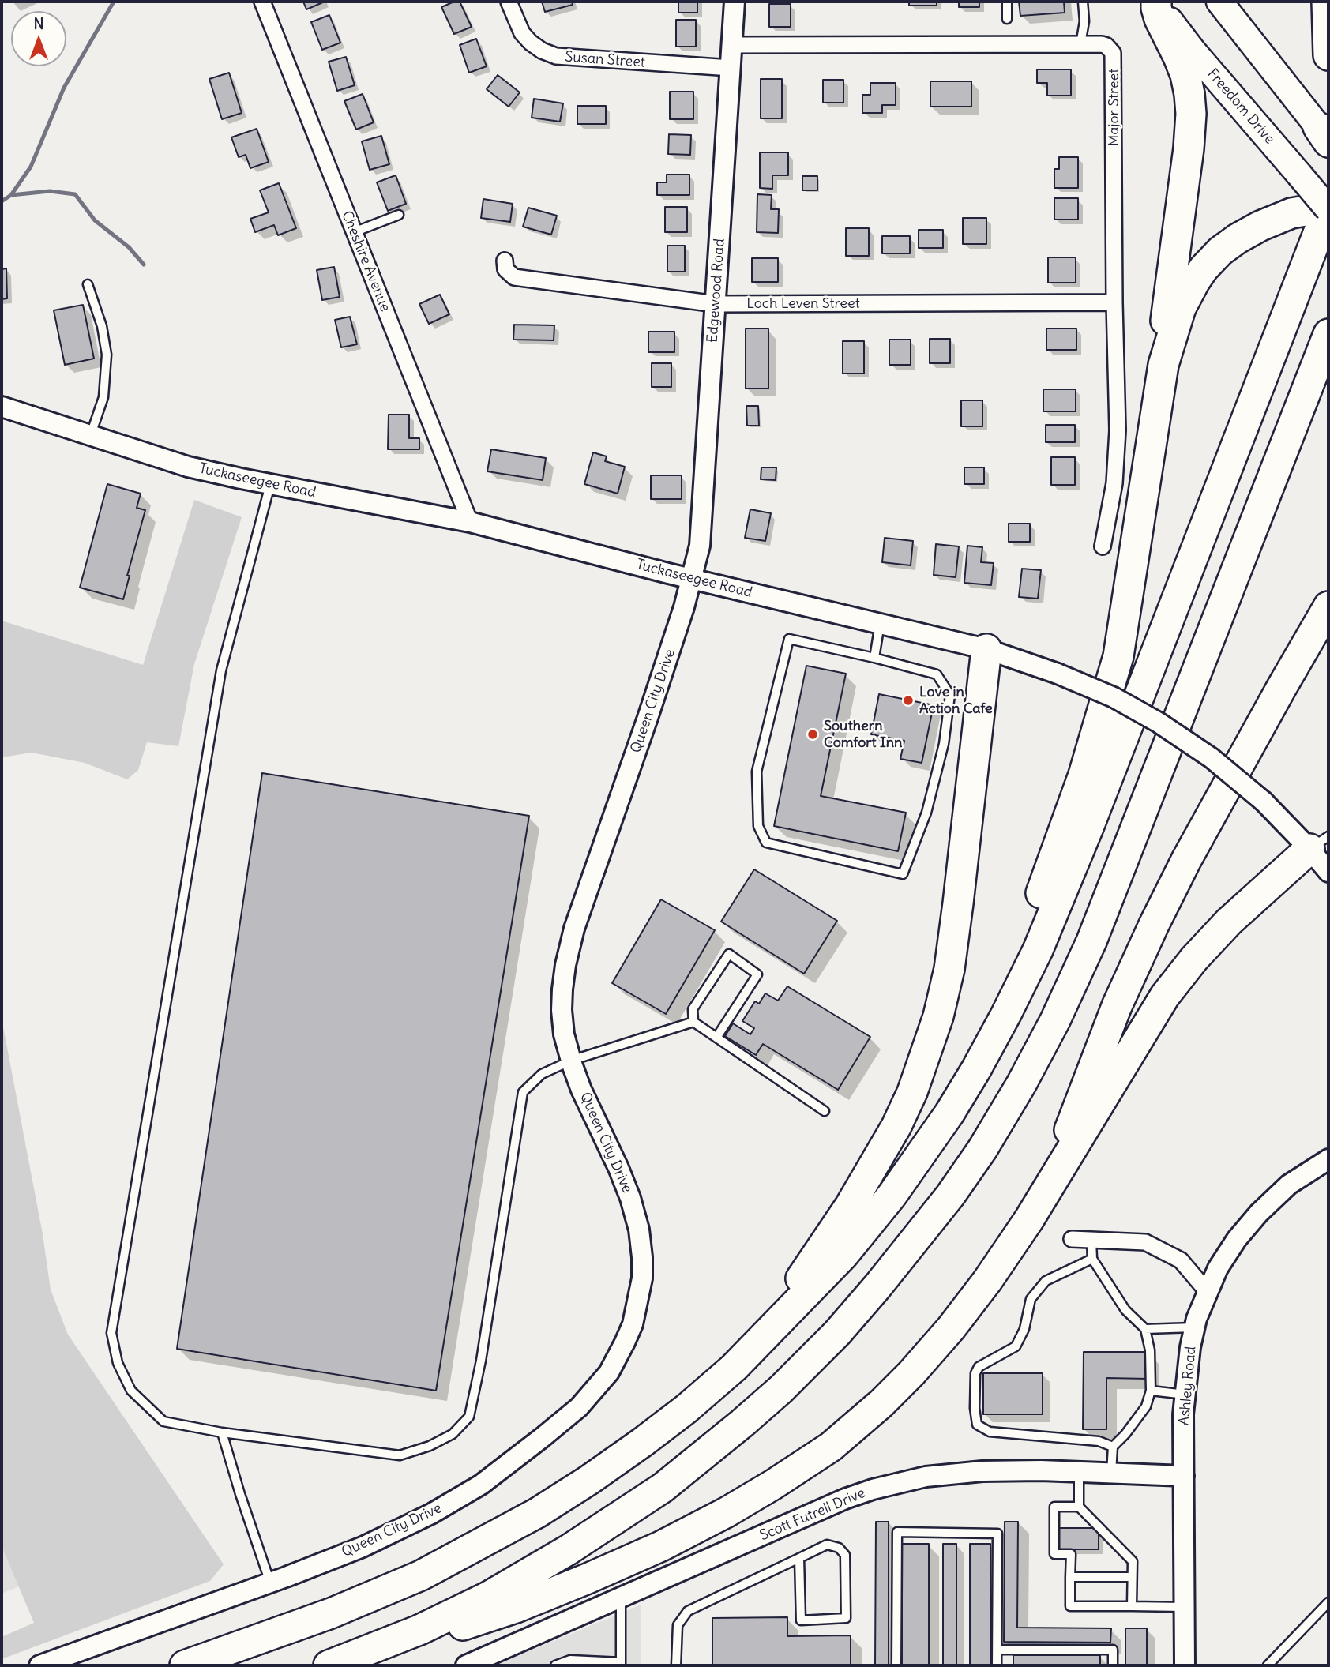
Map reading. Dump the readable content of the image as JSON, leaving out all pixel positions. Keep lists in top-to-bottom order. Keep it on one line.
{"streets":{"main road":["Freedom Drive"],"street":["Susan Street","Major Street","Cheshire Avenue","Edgewood Road","Loch Leven Street","Tuckaseegee Road","Queen City Drive","Ashley Road","Scott Futrell Drive"]},"crossings":[["Susan Street","Edgewood Road"],["Major Street","Edgewood Road"],["Major Street","Loch Leven Street"],["Cheshire Avenue","Tuckaseegee Road"],["Edgewood Road","Loch Leven Street"],["Edgewood Road","Tuckaseegee Road"],["Edgewood Road","Queen City Drive"],["Tuckaseegee Road","Queen City Drive"],["Ashley Road","Scott Futrell Drive"]],"places":["Love in Action Cafe","Southern Comfort Inn"],"north":"top"}
